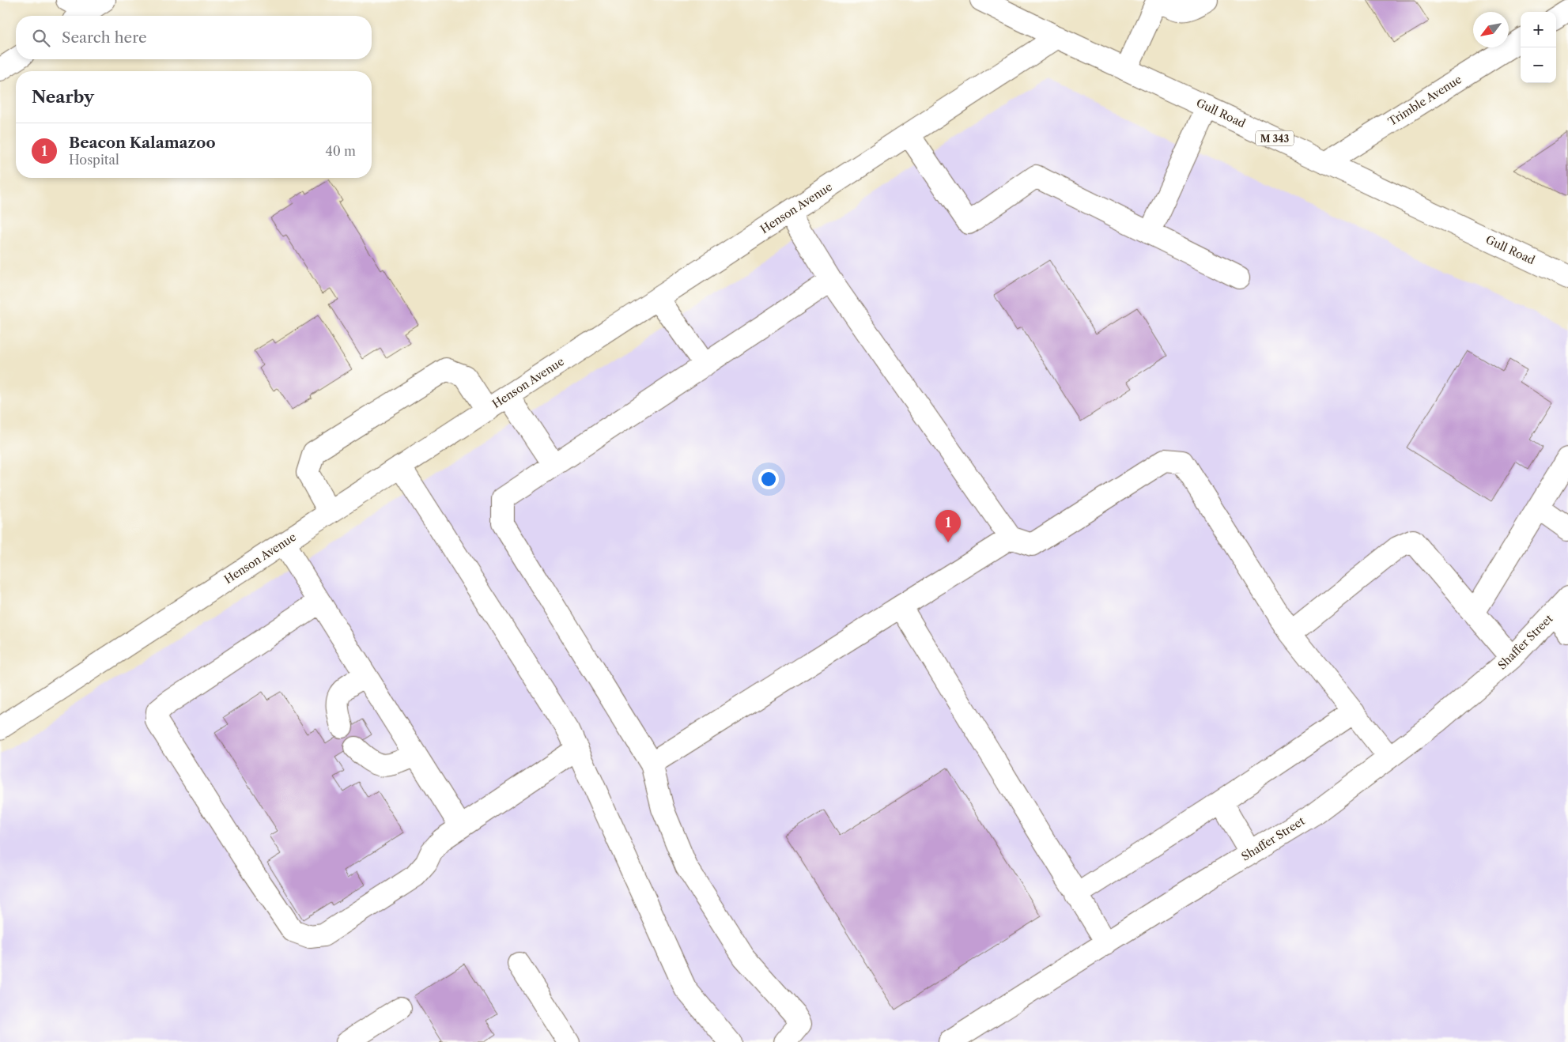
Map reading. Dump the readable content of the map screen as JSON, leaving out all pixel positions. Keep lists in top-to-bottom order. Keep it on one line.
{"streets":{"street":["Trimble Avenue","Gull Road","M 343","Henson Avenue","Shaffer Street"]},"crossings":[["Trimble Avenue","Gull Road"],["Gull Road","Henson Avenue"]],"north":"bottom left","page":{"map_buttons":["+","−"],"search":"Search here","heading":"Nearby","list":[{"mark":"1","name":"Beacon Kalamazoo","note":"Hospital","value":"40 m"}],"pins":"1"}}
